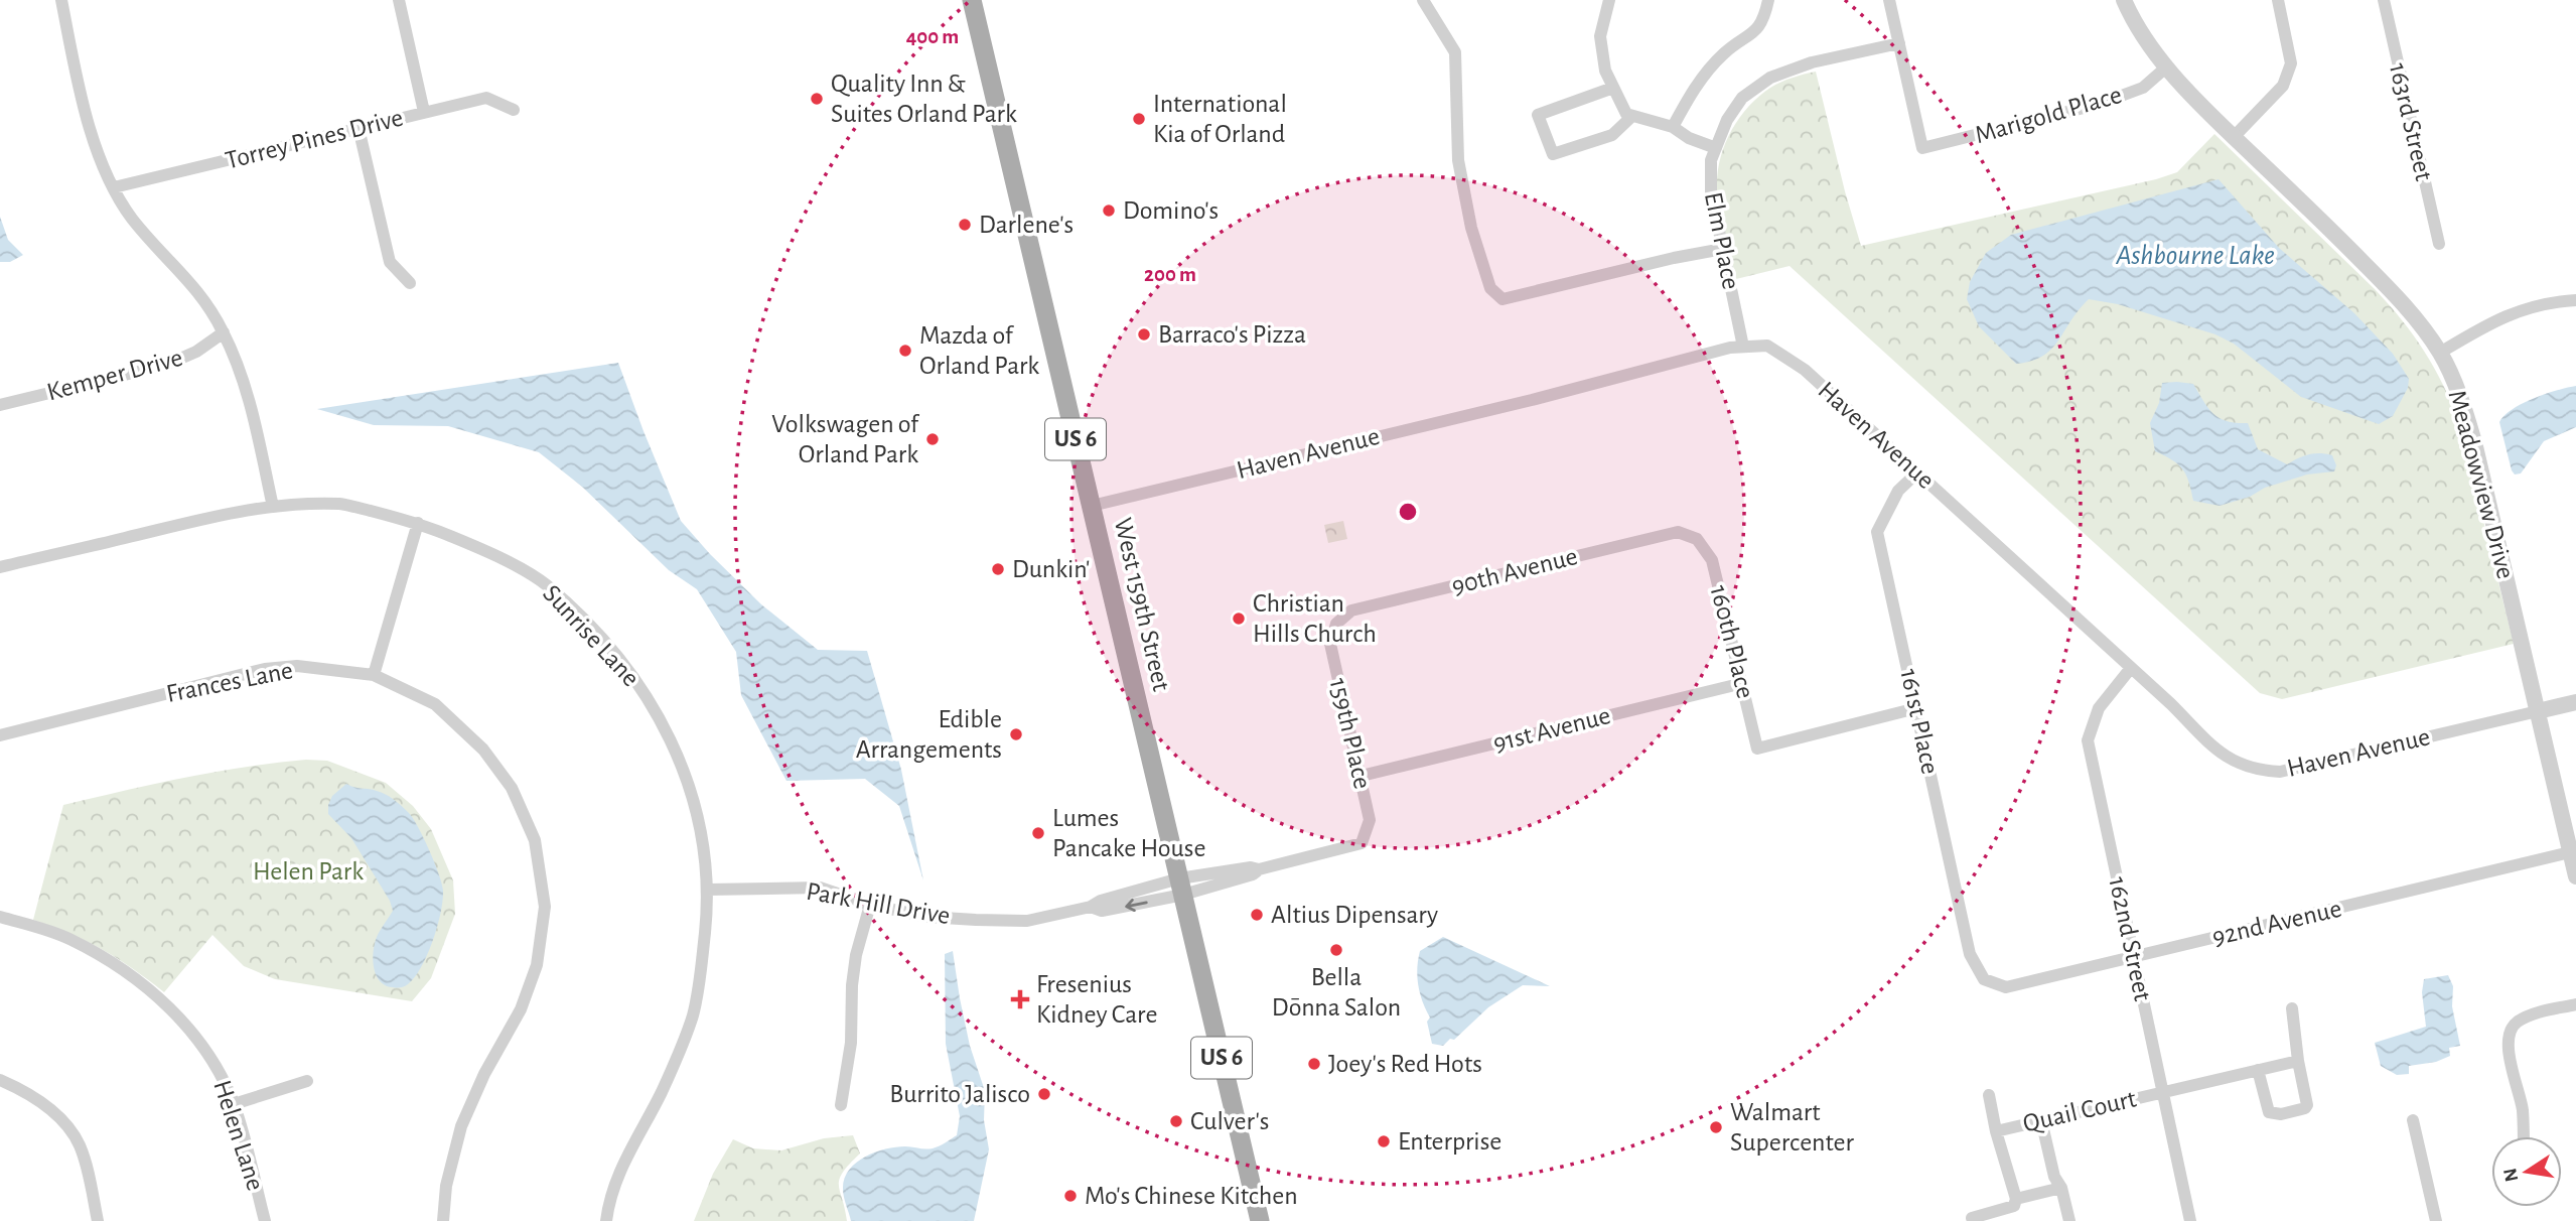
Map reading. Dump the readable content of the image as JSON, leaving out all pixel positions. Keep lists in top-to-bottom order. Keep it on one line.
{"streets":{"main road":["US 6","West 159th Street"],"street":["Marigold Place","163rd Street","Torrey Pines Drive","Elm Place","Kemper Drive","Haven Avenue","Meadowview Drive","90th Avenue","Sunrise Lane","160th Place","Frances Lane","161st Place","91st Avenue","159th Place","Park Hill Drive","92nd Avenue","162nd Street","Quail Court","Helen Lane"]},"crossings":[["Marigold Place","Elm Place"],["Marigold Place","Meadowview Drive"],["Elm Place","Haven Avenue"],["Haven Avenue","Meadowview Drive"],["Haven Avenue","West 159th Street"],["Haven Avenue","161st Place"],["Haven Avenue","162nd Street"],["Meadowview Drive","92nd Avenue"],["90th Avenue","160th Place"],["90th Avenue","159th Place"],["West 159th Street","159th Place"],["West 159th Street","Park Hill Drive"],["Sunrise Lane","Park Hill Drive"],["160th Place","161st Place"],["160th Place","91st Avenue"],["161st Place","92nd Avenue"],["91st Avenue","159th Place"],["159th Place","Park Hill Drive"],["92nd Avenue","162nd Street"],["162nd Street","Quail Court"]],"one_way":["Park Hill Drive"],"water":["Ashbourne Lake"],"parks":["Helen Park"],"places":{"other":["Quality Inn & Suites Orland Park","International Kia of Orland","Domino's","Darlene's","Barraco's Pizza","Mazda of Orland Park","Volkswagen of Orland Park","Dunkin'","Christian Hills Church","Edible Arrangements","Lumes Pancake House","Altius Dipensary","Bella Dōnna Salon","Joey's Red Hots","Burrito Jalisco","Culver's","Walmart Supercenter","Enterprise","Mo's Chinese Kitchen"],"health":["Fresenius Kidney Care"]},"north":"left","rings":["400 m","200 m"]}
